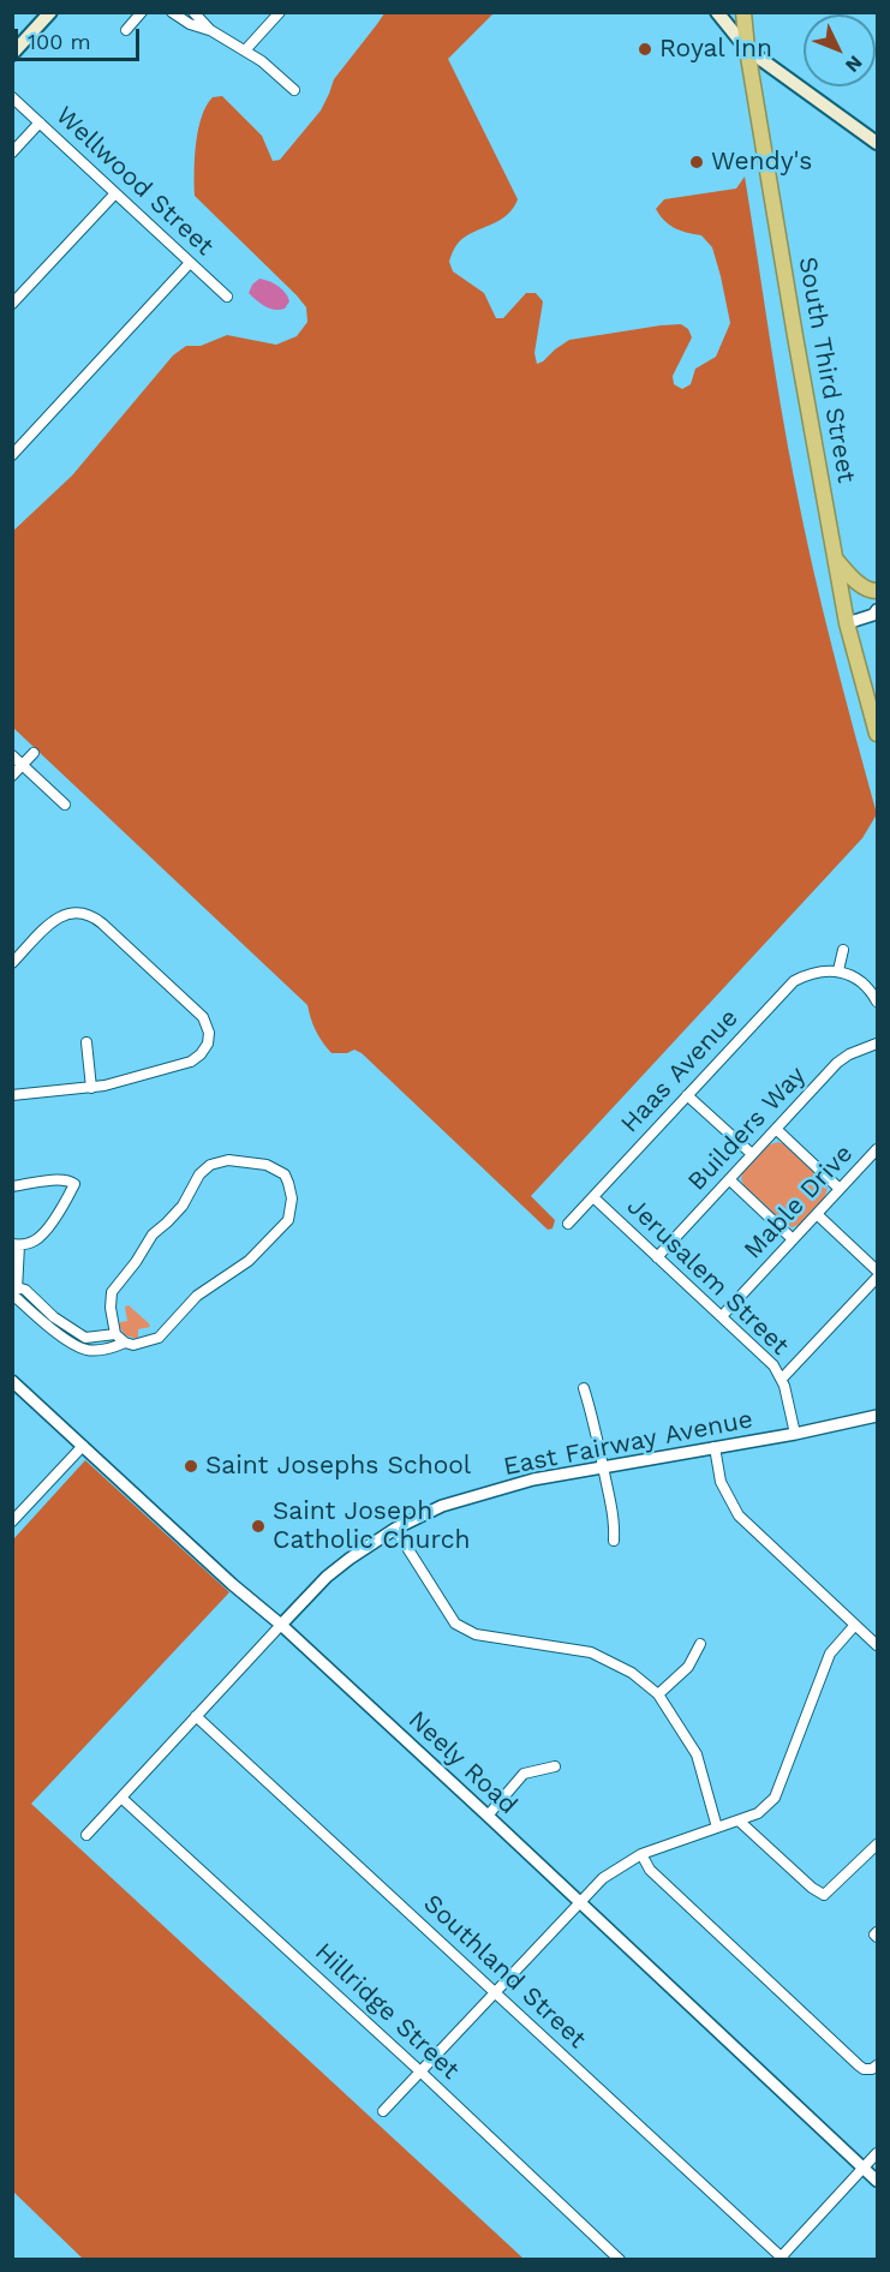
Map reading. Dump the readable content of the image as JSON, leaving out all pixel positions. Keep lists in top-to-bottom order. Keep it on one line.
{"streets":{"highway":["South Third Street"],"street":["Wellwood Street","Haas Avenue","Builders Way","Mable Drive","Jerusalem Street","East Fairway Avenue","Neely Road","Southland Street","Hillridge Street"]},"crossings":[["Haas Avenue","Jerusalem Street"],["Builders Way","Jerusalem Street"],["Mable Drive","Jerusalem Street"],["Jerusalem Street","East Fairway Avenue"],["East Fairway Avenue","Neely Road"],["East Fairway Avenue","Southland Street"],["East Fairway Avenue","Hillridge Street"]],"places":["Royal Inn","Wendy's","Saint Josephs School","Saint Joseph Catholic Church"],"scale_bar":"100 m","north":"bottom right"}
